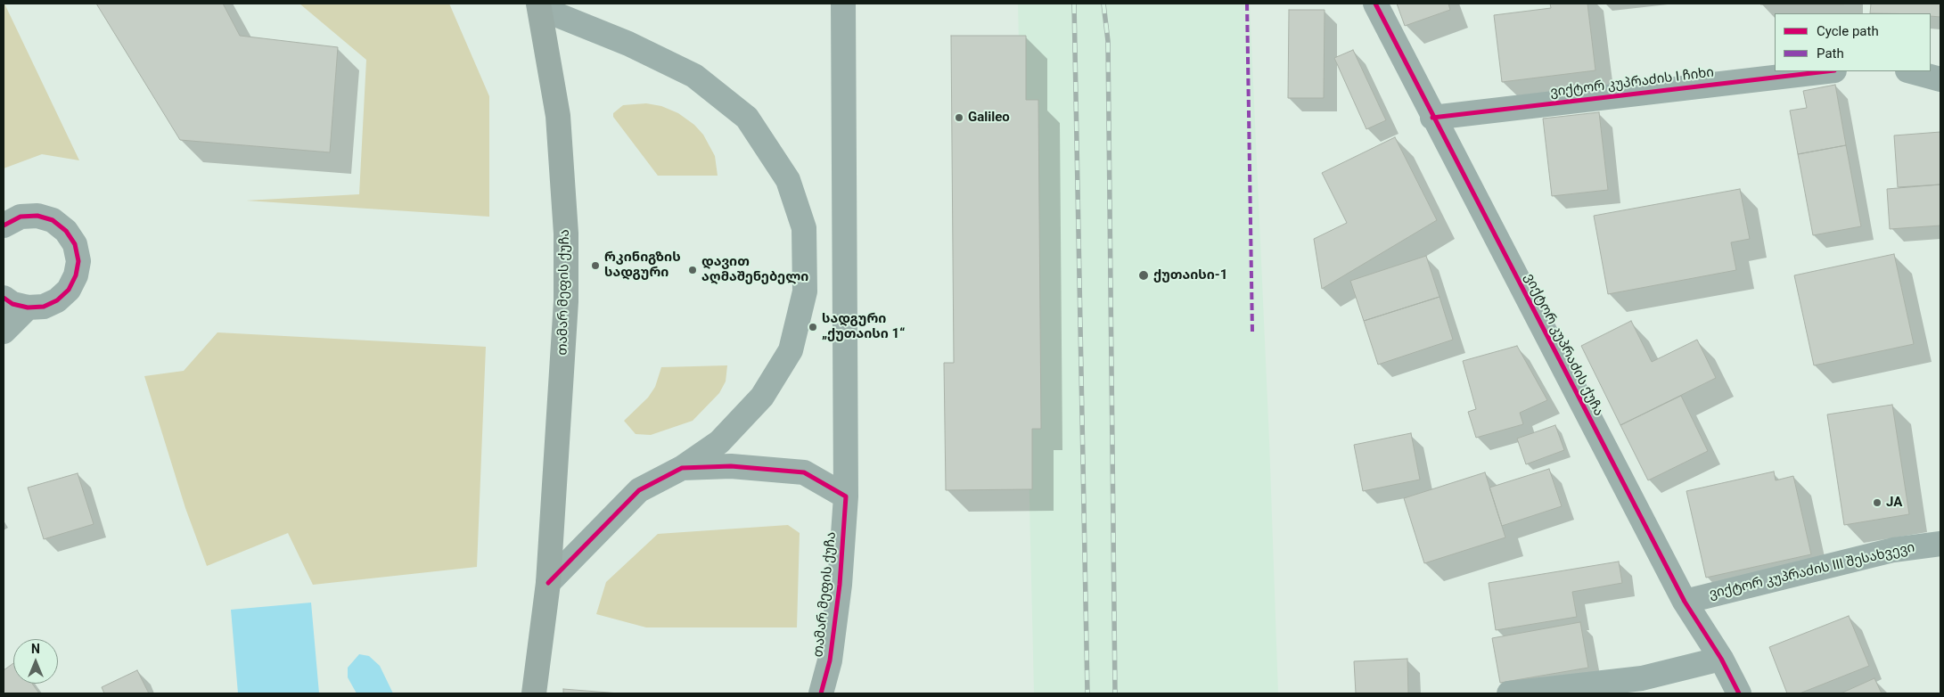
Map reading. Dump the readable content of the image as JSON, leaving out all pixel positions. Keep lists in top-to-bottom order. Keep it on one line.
{"streets":{"main road":["თამარ მეფის ქუჩა"],"street":["ვიქტორ კუპრაძის I ჩიხი","ვიქტორ კუპრაძის ქუჩა","ვიქტორ კუპრაძის III შესახვევი"]},"crossings":[["ვიქტორ კუპრაძის I ჩიხი","ვიქტორ კუპრაძის ქუჩა"],["ვიქტორ კუპრაძის ქუჩა","ვიქტორ კუპრაძის III შესახვევი"]],"places":["Galileo","რკინიგზის სადგური","დავით აღმაშენებელი","ქუთაისი-1","სადგური „ქუთაისი 1“","JA"],"legend":["Cycle path","Path"],"north":"top"}
